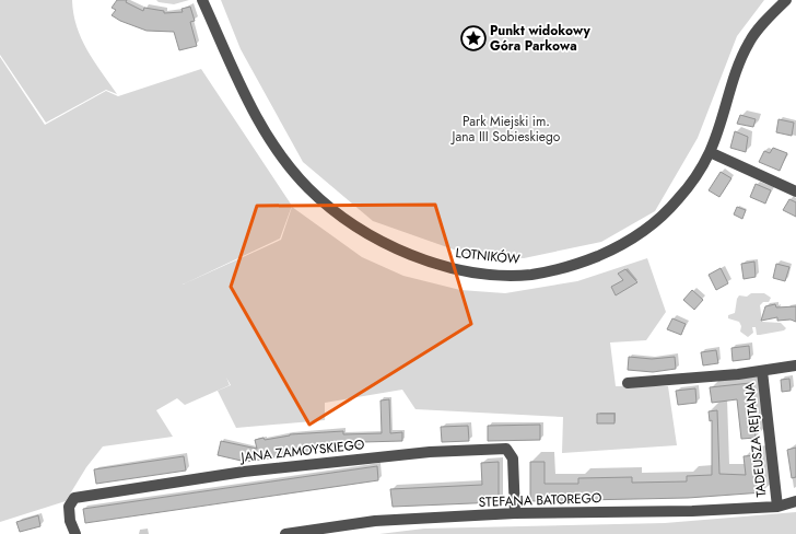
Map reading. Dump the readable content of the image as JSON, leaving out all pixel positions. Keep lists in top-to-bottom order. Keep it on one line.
{"streets":{"street":["LOTNIKÓW","TADEUSZA REJTANA","JANA ZAMOYSKIEGO","STEFANA BATOREGO"]},"crossings":[["TADEUSZA REJTANA","STEFANA BATOREGO"],["JANA ZAMOYSKIEGO","STEFANA BATOREGO"]],"parks":["Park Miejski im. Jana III Sobieskiego"],"places":{"place":["Punkt widokowy Góra Parkowa"]}}
